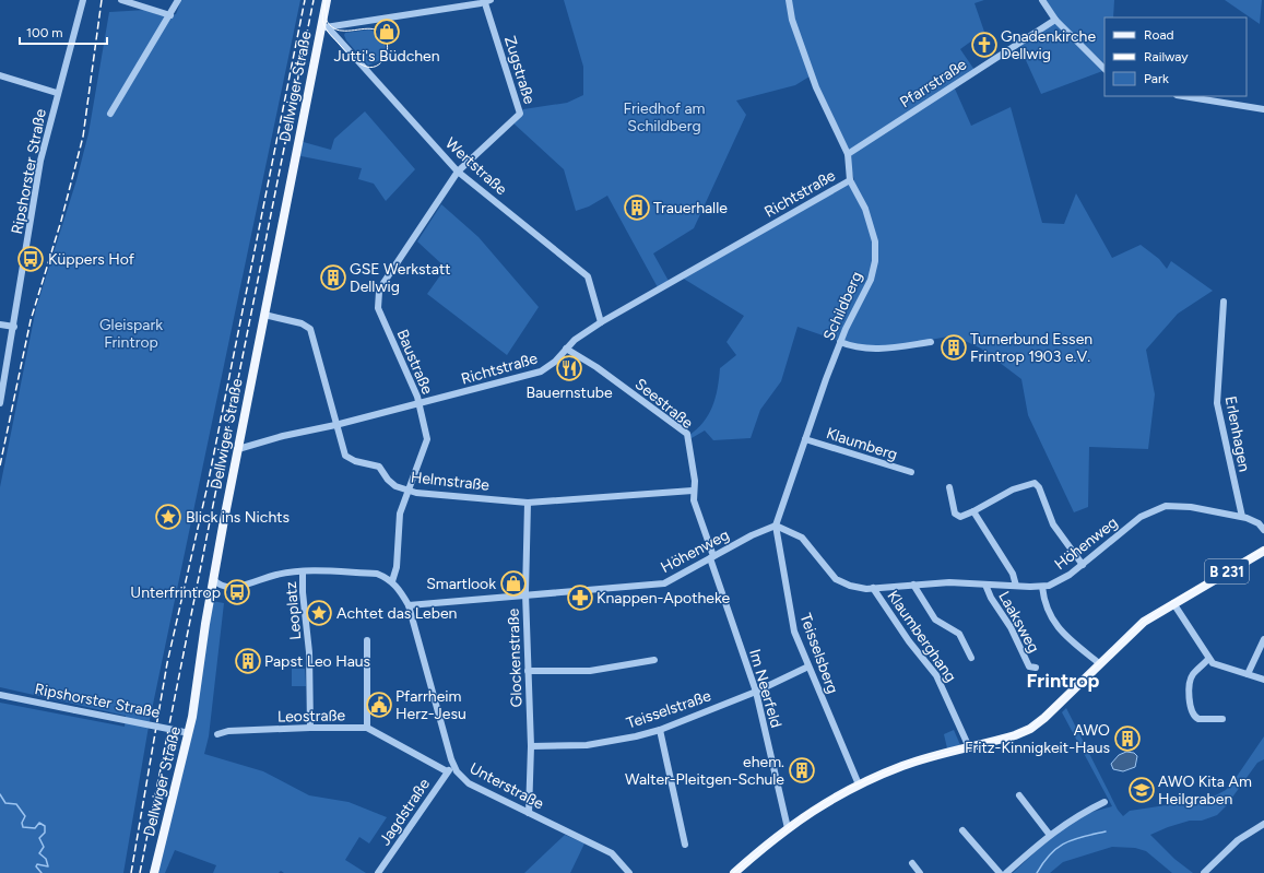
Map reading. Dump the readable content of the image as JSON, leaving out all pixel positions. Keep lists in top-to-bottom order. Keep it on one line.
{"streets":{"main road":["Dellwiger Straße","B 231"],"street":["Zugstraße","Pfarrstraße","Wertstraße","Ripshorster Straße","Richtstraße","Schildberg","Baustraße","Seestraße","Erlenhagen","Klaumberg","Helmstraße","Höhenweg","Leoplatz","Laaksweg","Klaumberghang","Teisselsberg","Glockenstraße","Im Neerfeld","Teisselstraße","Leostraße","Unterstraße","Jagdstraße"]},"crossings":[["Zugstraße","Dellwiger Straße"],["Zugstraße","Wertstraße"],["Zugstraße","Baustraße"],["Pfarrstraße","Schildberg"],["Dellwiger Straße","Wertstraße"],["Dellwiger Straße","Ripshorster Straße"],["Dellwiger Straße","Richtstraße"],["Dellwiger Straße","Helmstraße"],["Wertstraße","Richtstraße"],["Wertstraße","Baustraße"],["Richtstraße","Schildberg"],["Richtstraße","Baustraße"],["Richtstraße","Seestraße"],["Richtstraße","Helmstraße"],["Schildberg","Klaumberg"],["Schildberg","Höhenweg"],["Schildberg","Teisselsberg"],["Baustraße","Helmstraße"],["Baustraße","Unterstraße"],["Seestraße","Helmstraße"],["Seestraße","Höhenweg"],["Seestraße","Im Neerfeld"],["Erlenhagen","Höhenweg"],["Helmstraße","Glockenstraße"],["Höhenweg","Laaksweg"],["Höhenweg","Klaumberghang"],["Höhenweg","Teisselsberg"],["Höhenweg","Glockenstraße"],["Höhenweg","Im Neerfeld"],["Höhenweg","Unterstraße"],["B 231","Klaumberghang"],["B 231","Teisselsberg"],["B 231","Im Neerfeld"],["Leoplatz","Leostraße"],["Teisselsberg","Teisselstraße"],["Glockenstraße","Teisselstraße"],["Glockenstraße","Unterstraße"],["Im Neerfeld","Teisselstraße"],["Leostraße","Jagdstraße"],["Unterstraße","Jagdstraße"]],"districts":["Frintrop"],"parks":["Friedhof am Schildberg","Gleispark Frintrop"],"places":{"shop":["Jutti's Büdchen","Smartlook"],"church":["Gnadenkirche Dellwig"],"building":["Trauerhalle","GSE Werkstatt Dellwig","Turnerbund Essen Frintrop 1903 e.V.","Papst Leo Haus","AWO Fritz-Kinnigkeit-Haus","ehem. Walter-Pleitgen-Schule"],"bus stop":["Küppers Hof","Unterfrintrop"],"restaurant":["Bauernstube"],"place":["Blick ins Nichts","Achtet das Leben"],"pharmacy":["Knappen-Apotheke"],"public building":["Pfarrheim Herz-Jesu"],"school or university":["AWO Kita Am Heilgraben"]},"legend":["Road","Railway","Park"],"scale_bar":"100 m"}
